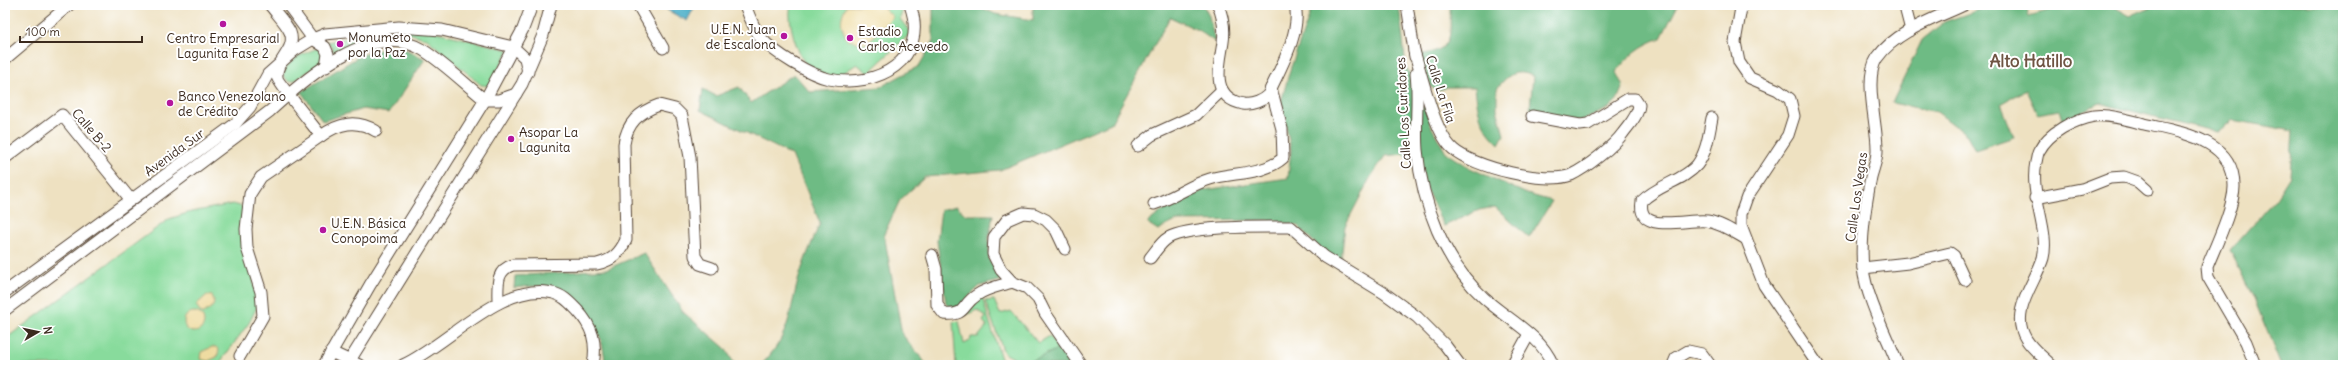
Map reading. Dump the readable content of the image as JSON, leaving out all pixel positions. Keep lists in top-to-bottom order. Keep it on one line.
{"streets":{"street":["Calle La Fila","Calle Los Curidores","Calle B-2","Avenida Sur","Calle Los Vegas"]},"crossings":[["Calle La Fila","Calle Los Curidores"],["Calle B-2","Avenida Sur"]],"districts":["Alto Hatillo"],"places":["Centro Empresarial Lagunita Fase 2","U.E.N. Juan de Escalona","Estadio Carlos Acevedo","Monumeto por la Paz","Banco Venezolano de Crédito","Asopar La Lagunita","U.E.N. Básica Conopoima"],"scale_bar":"100 m","north":"right"}
